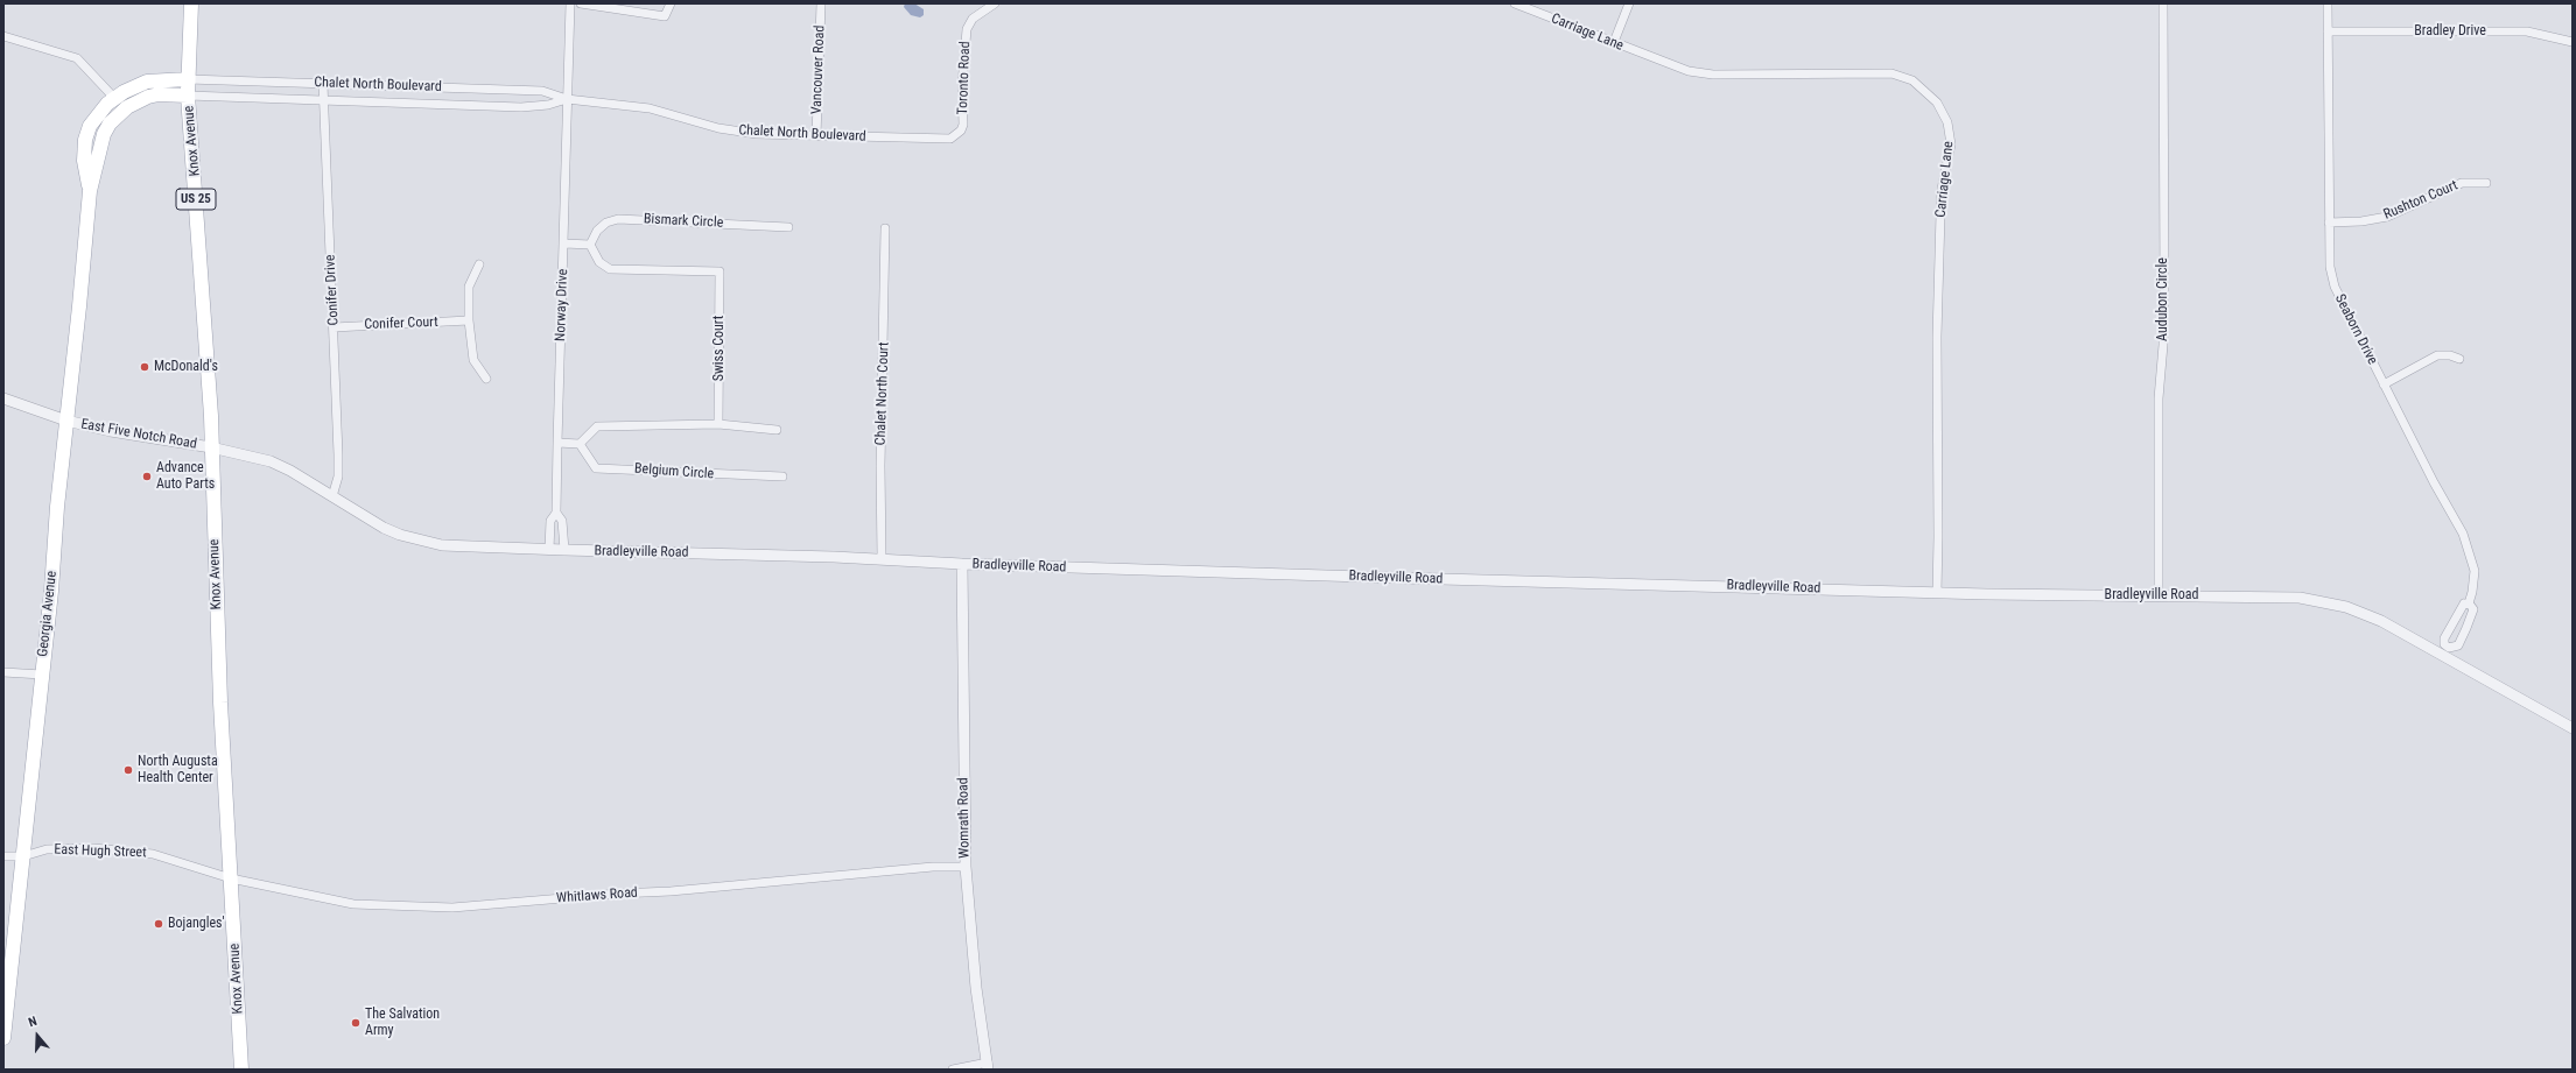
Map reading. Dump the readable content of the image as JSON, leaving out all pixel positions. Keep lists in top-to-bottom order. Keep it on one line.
{"streets":{"main road":["Knox Avenue","US 25","Georgia Avenue"],"street":["Bradley Drive","Carriage Lane","Vancouver Road","Toronto Road","Chalet North Boulevard","Rushton Court","Bismark Circle","Conifer Drive","Audubon Circle","Norway Drive","Conifer Court","Seaborn Drive","Swiss Court","Chalet North Court","East Five Notch Road","Belgium Circle","Bradleyville Road","Womrath Road","East Hugh Street","Whitlaws Road"]},"crossings":[["Bradley Drive","Seaborn Drive"],["Carriage Lane","Bradleyville Road"],["Vancouver Road","Chalet North Boulevard"],["Toronto Road","Chalet North Boulevard"],["Chalet North Boulevard","Knox Avenue"],["Chalet North Boulevard","US 25"],["Chalet North Boulevard","Conifer Drive"],["Chalet North Boulevard","Norway Drive"],["Chalet North Boulevard","Georgia Avenue"],["Knox Avenue","US 25"],["Knox Avenue","East Five Notch Road"],["Knox Avenue","Bradleyville Road"],["Knox Avenue","Georgia Avenue"],["Knox Avenue","East Hugh Street"],["Knox Avenue","Whitlaws Road"],["US 25","Georgia Avenue"],["Rushton Court","Seaborn Drive"],["Bismark Circle","Swiss Court"],["Conifer Drive","Conifer Court"],["Conifer Drive","Bradleyville Road"],["Audubon Circle","Bradleyville Road"],["Norway Drive","Bradleyville Road"],["Seaborn Drive","Bradleyville Road"],["Chalet North Court","Bradleyville Road"],["East Five Notch Road","Bradleyville Road"],["East Five Notch Road","Georgia Avenue"],["Bradleyville Road","Womrath Road"],["Georgia Avenue","East Hugh Street"],["Womrath Road","Whitlaws Road"],["East Hugh Street","Whitlaws Road"]],"places":["McDonald's","Advance Auto Parts","North Augusta Health Center","Bojangles'","The Salvation Army"],"north":"top"}
